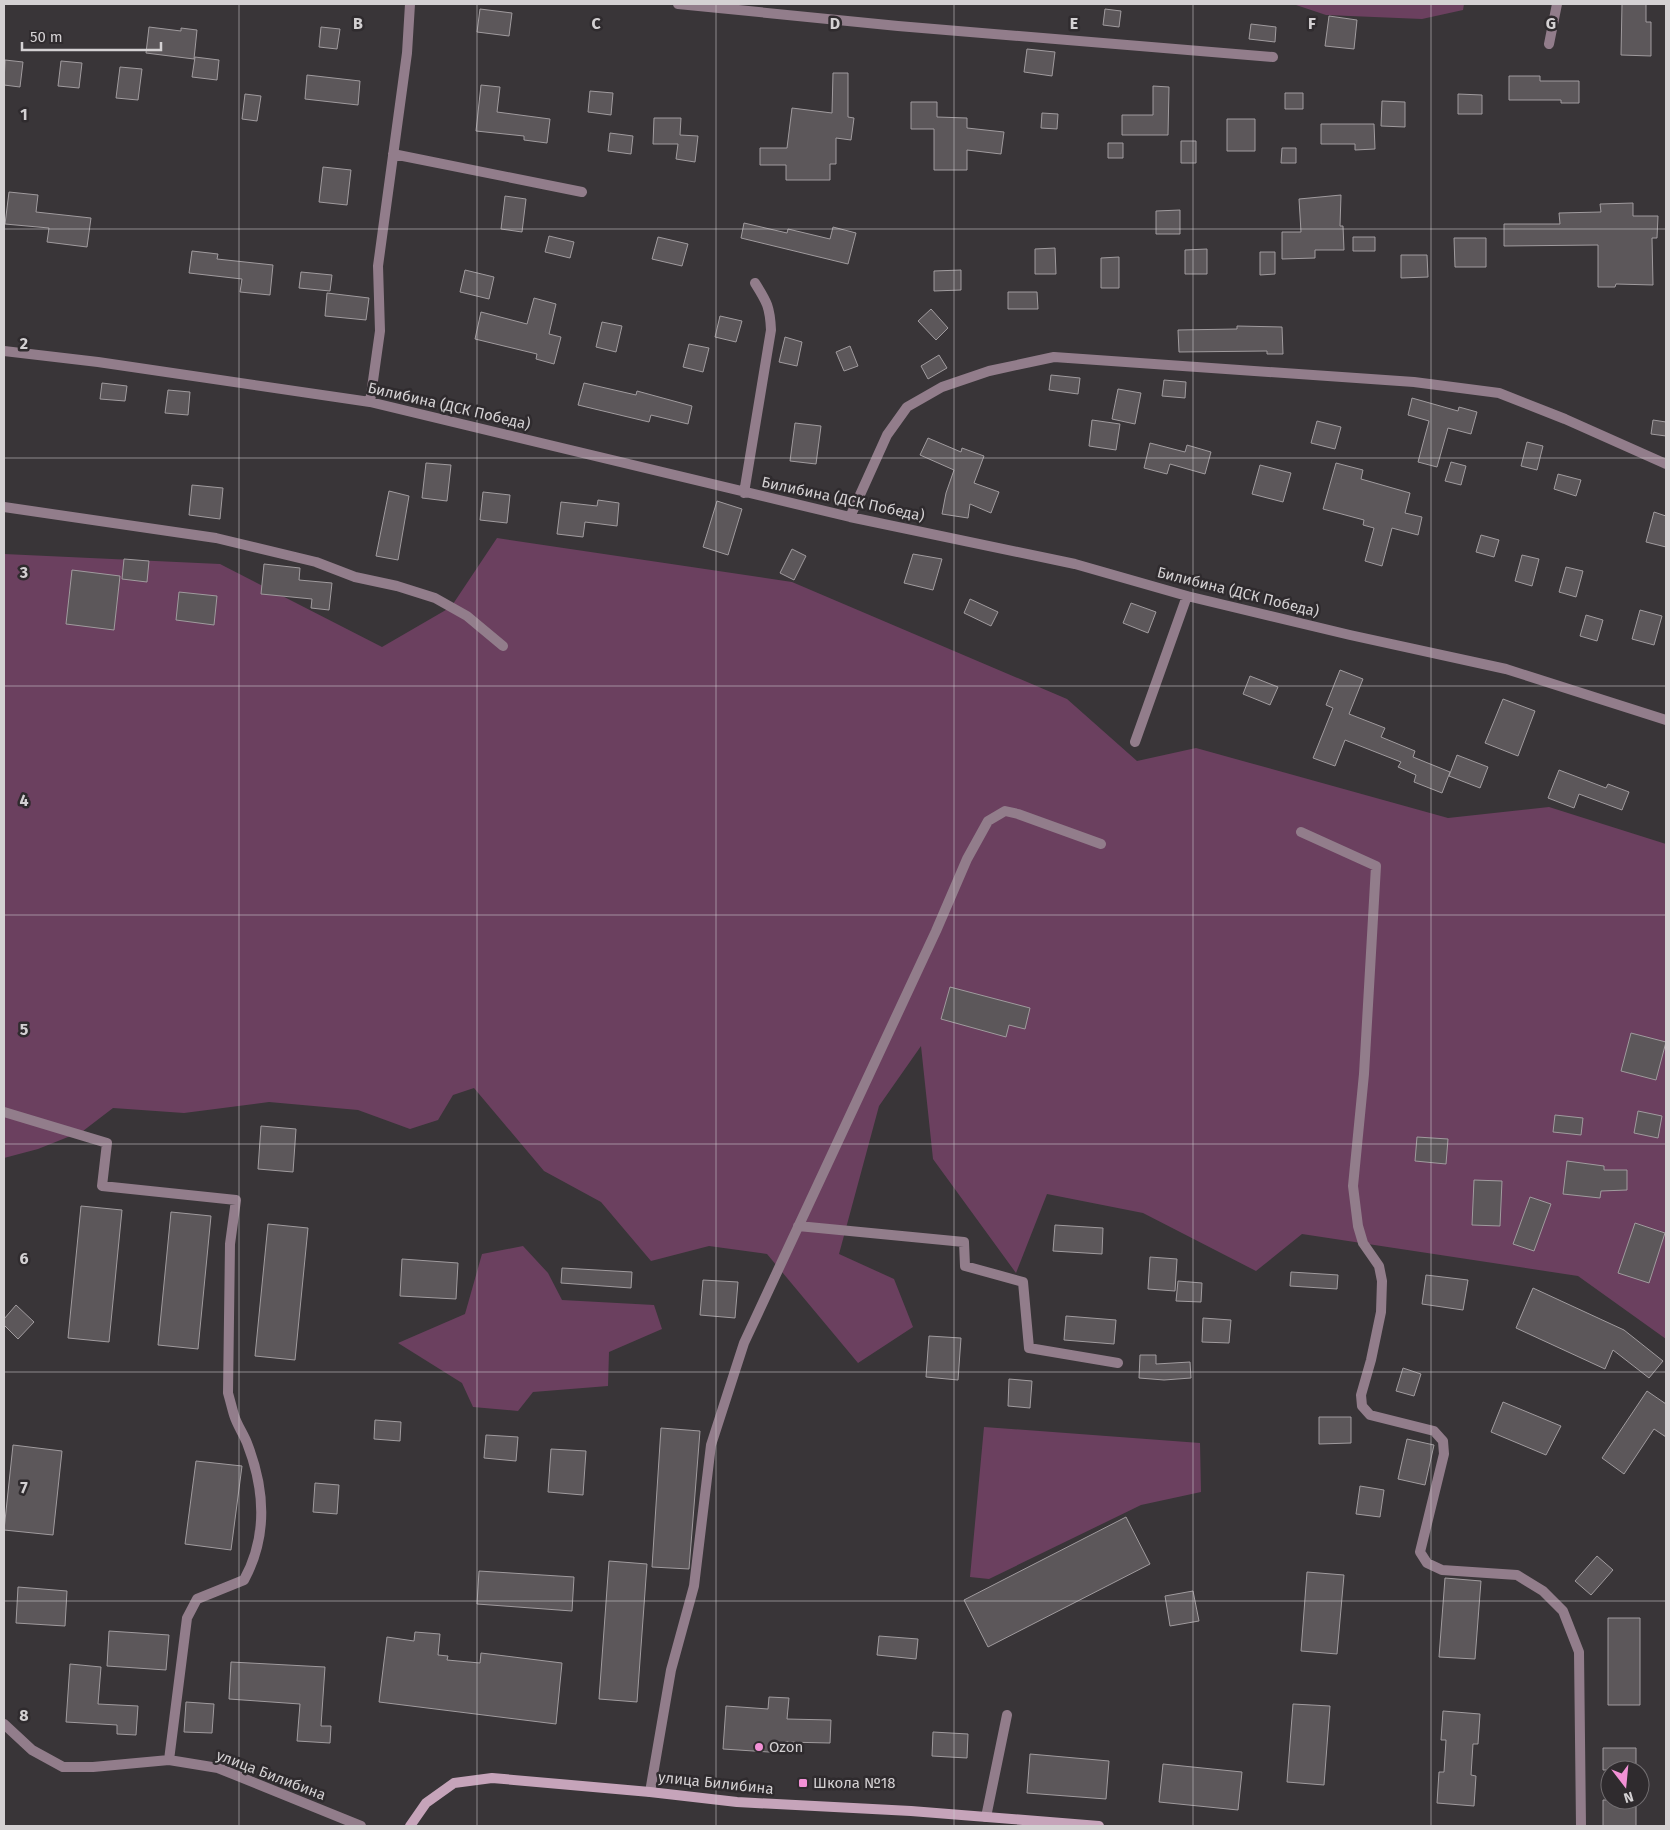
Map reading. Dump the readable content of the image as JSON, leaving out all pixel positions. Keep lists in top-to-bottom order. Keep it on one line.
{"streets":{"main road":["улица Билибина"],"street":["Билибина (ДСК Победа)"]},"places":{"other":["Ozon"],"transit":["Школа №18"]},"scale_bar":"50 m","north":"bottom","grid":{"columns":["B","C","D","E","F","G"],"rows":["1","2","3","4","5","6","7","8"]}}
